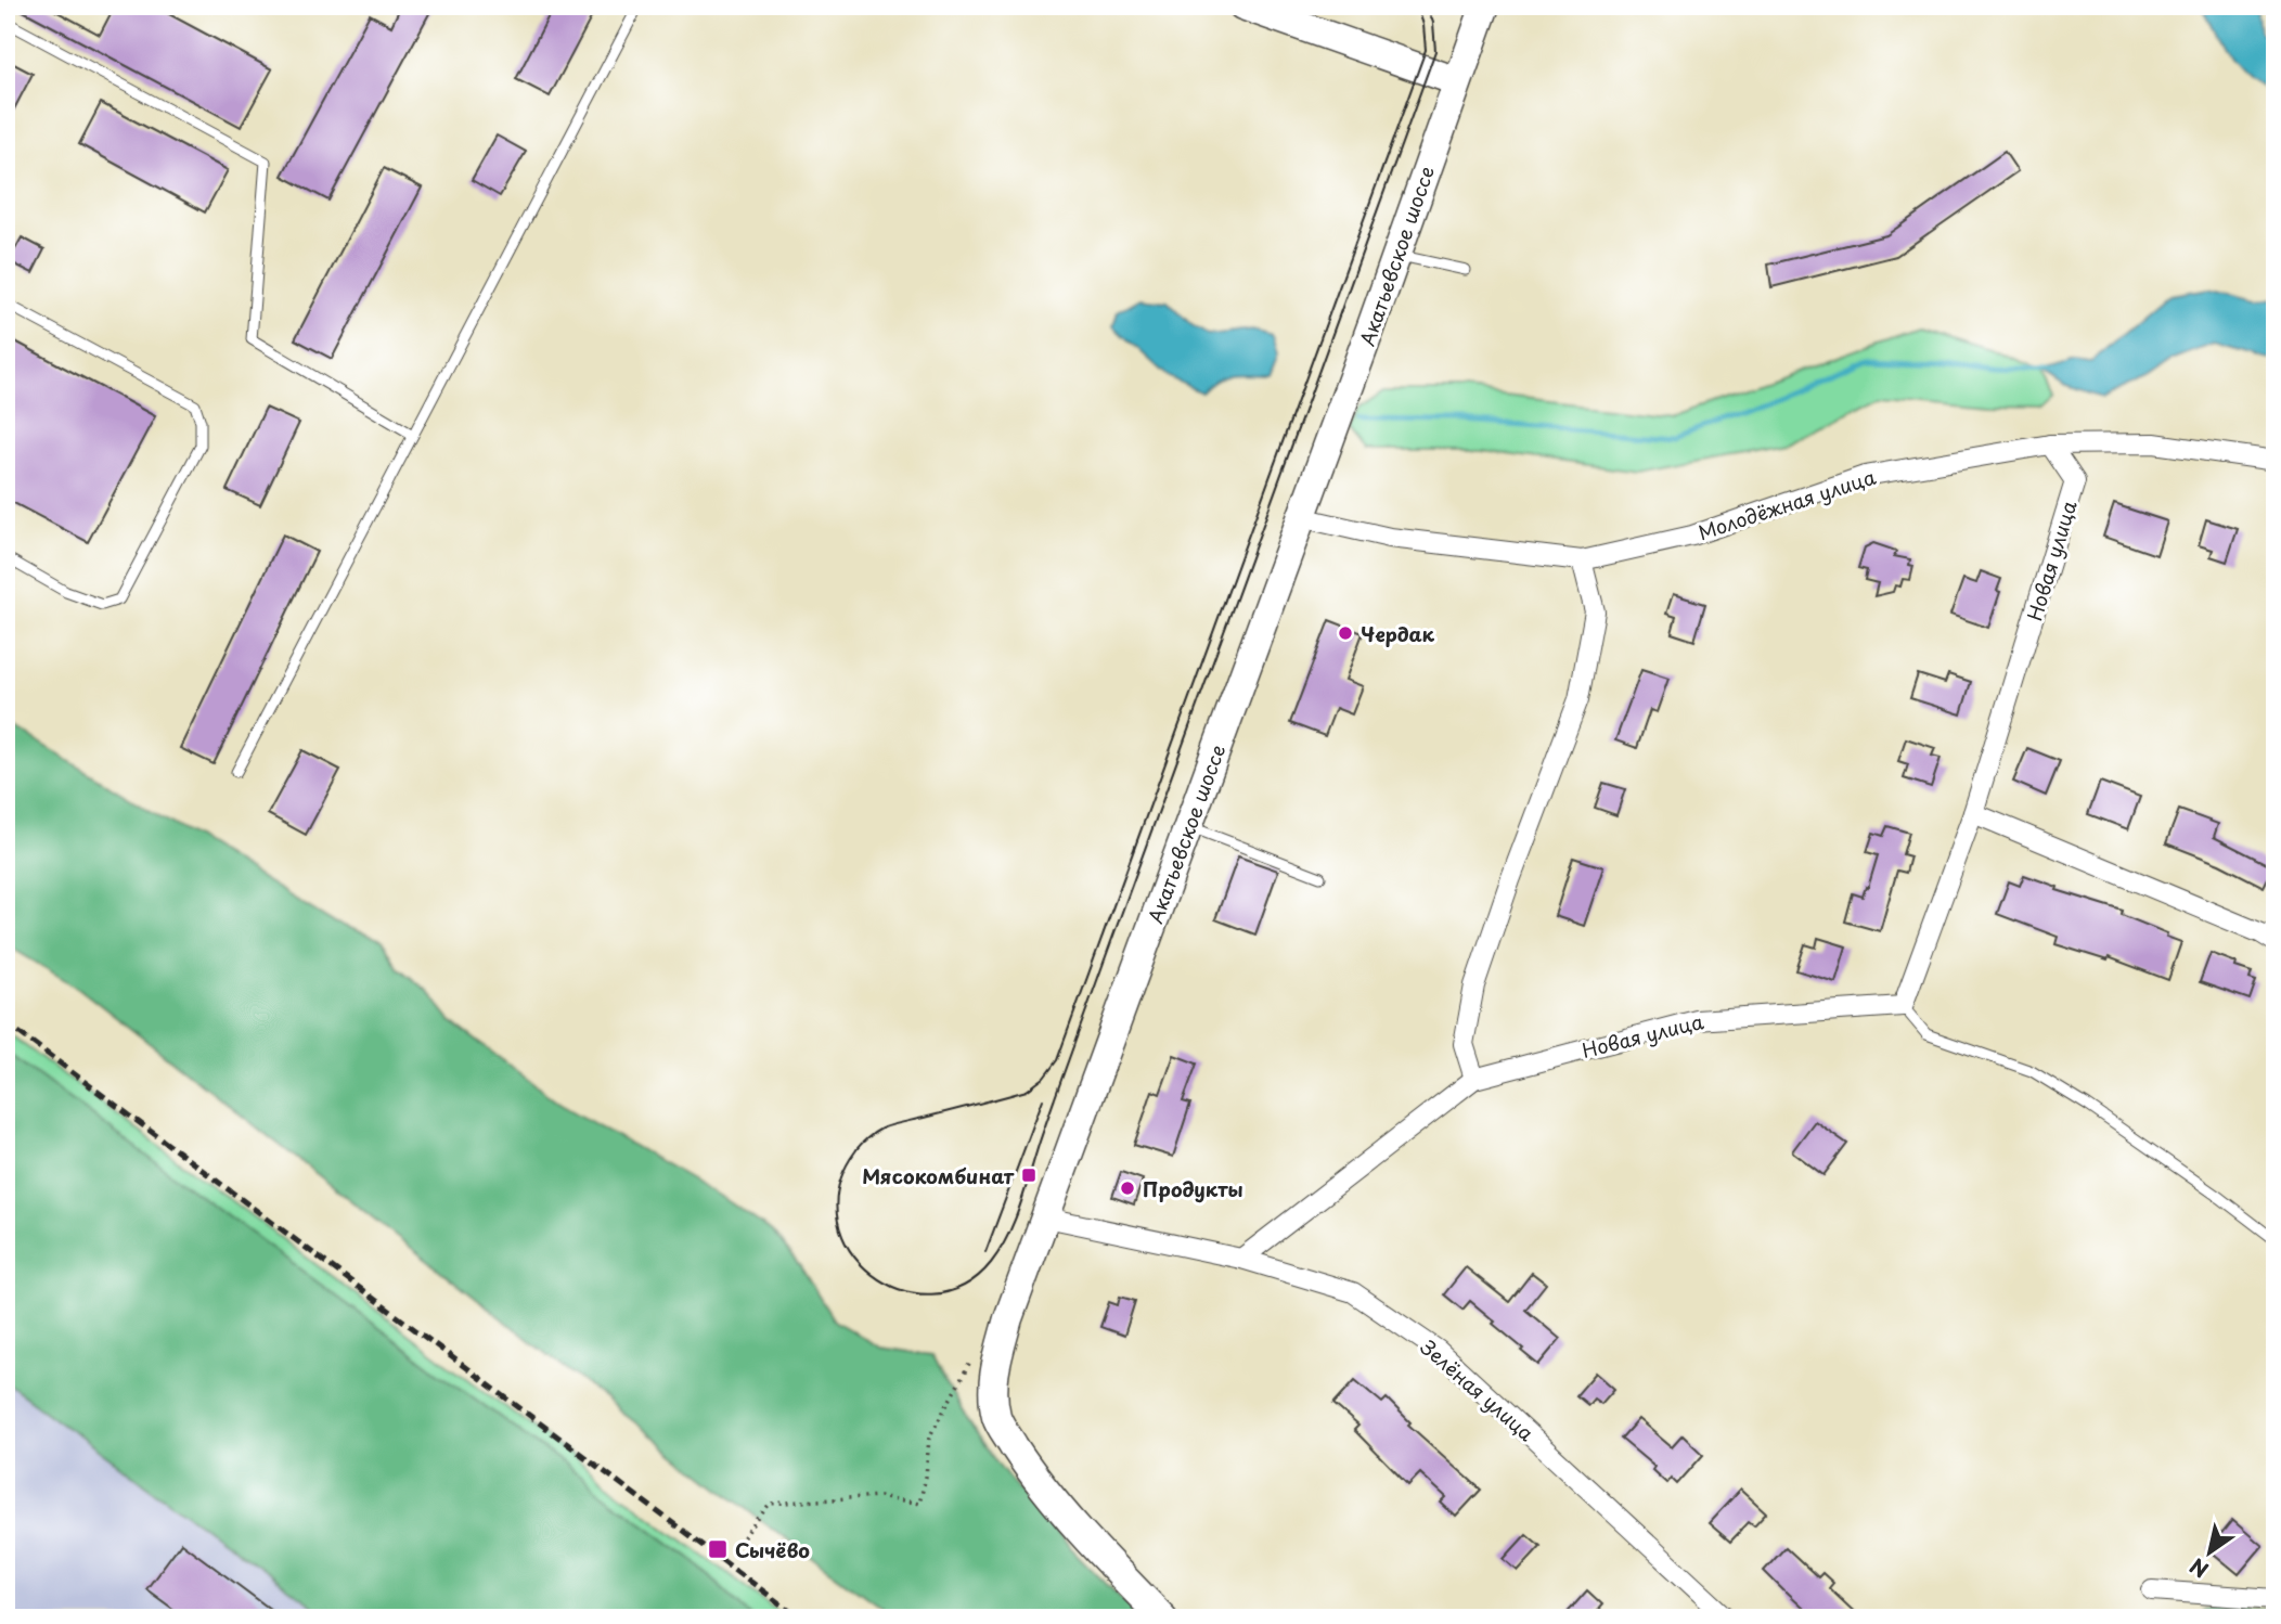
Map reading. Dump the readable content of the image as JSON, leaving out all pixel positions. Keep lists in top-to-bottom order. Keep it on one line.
{"streets":{"main road":["Акатьевское шоссе"],"street":["Молодёжная улица","Новая улица","Зелёная улица"]},"crossings":[["Акатьевское шоссе","Молодёжная улица"],["Акатьевское шоссе","Зелёная улица"],["Молодёжная улица","Новая улица"],["Новая улица","Зелёная улица"]],"places":{"other":["Чердак","Продукты"],"transit":["Мясокомбинат","Сычёво"]},"north":"bottom left"}
